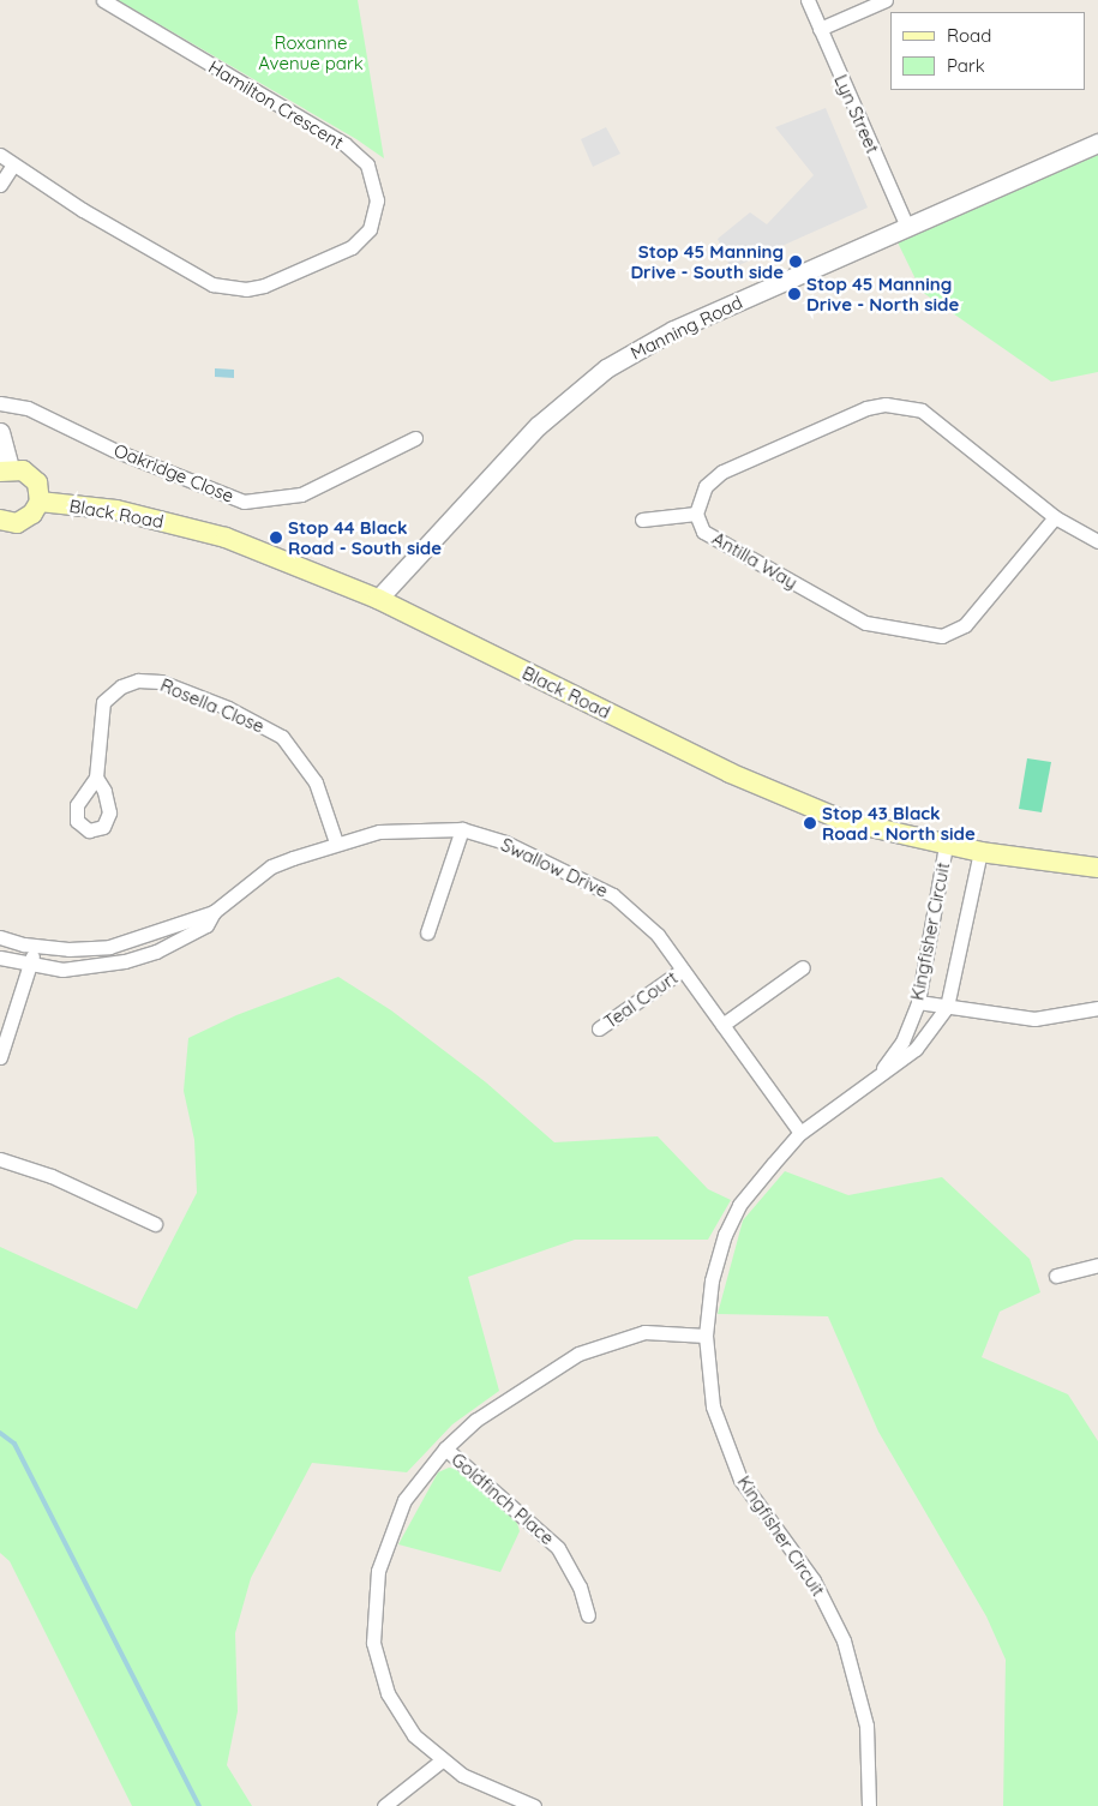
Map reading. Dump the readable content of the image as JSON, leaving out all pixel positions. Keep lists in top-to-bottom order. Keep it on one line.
{"streets":{"main road":["Black Road"],"street":["Hamilton Crescent","Lyn Street","Manning Road","Oakridge Close","Antilla Way","Rosella Close","Swallow Drive","Kingfisher Circuit","Teal Court","Goldfinch Place"]},"crossings":[["Lyn Street","Manning Road"],["Manning Road","Black Road"],["Black Road","Kingfisher Circuit"],["Rosella Close","Swallow Drive"],["Swallow Drive","Kingfisher Circuit"],["Swallow Drive","Teal Court"]],"parks":["Roxanne Avenue park"],"places":["Stop 45 Manning Drive - South side","Stop 45 Manning Drive - North side","Stop 44 Black Road - South side","Stop 43 Black Road - North side"],"legend":["Road","Park"]}
